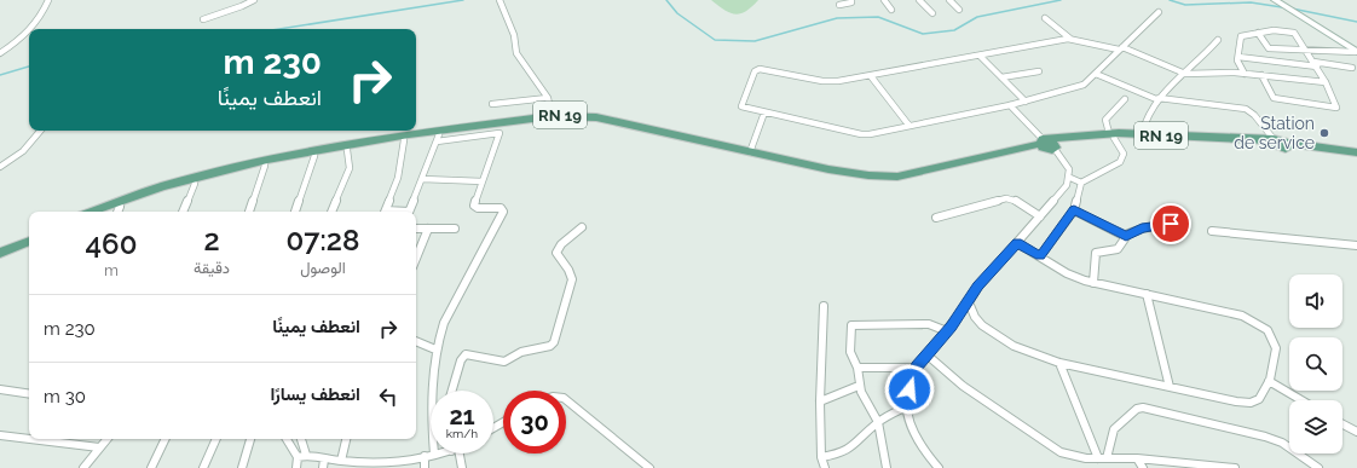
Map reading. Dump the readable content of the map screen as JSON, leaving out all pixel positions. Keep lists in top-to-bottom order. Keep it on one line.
{"streets":{"main road":["RN 19"]},"places":["Station de service"],"page":{"turn":["230 m","انعطف يمينًا"],"eta":["07:28","الوصول","2","دقيقة","460","m"],"list":[{"name":"انعطف يمينًا","value":"230 m"},{"name":"انعطف يسارًا","value":"30 m"}],"speed":"21 km/h","limit":"30"}}
